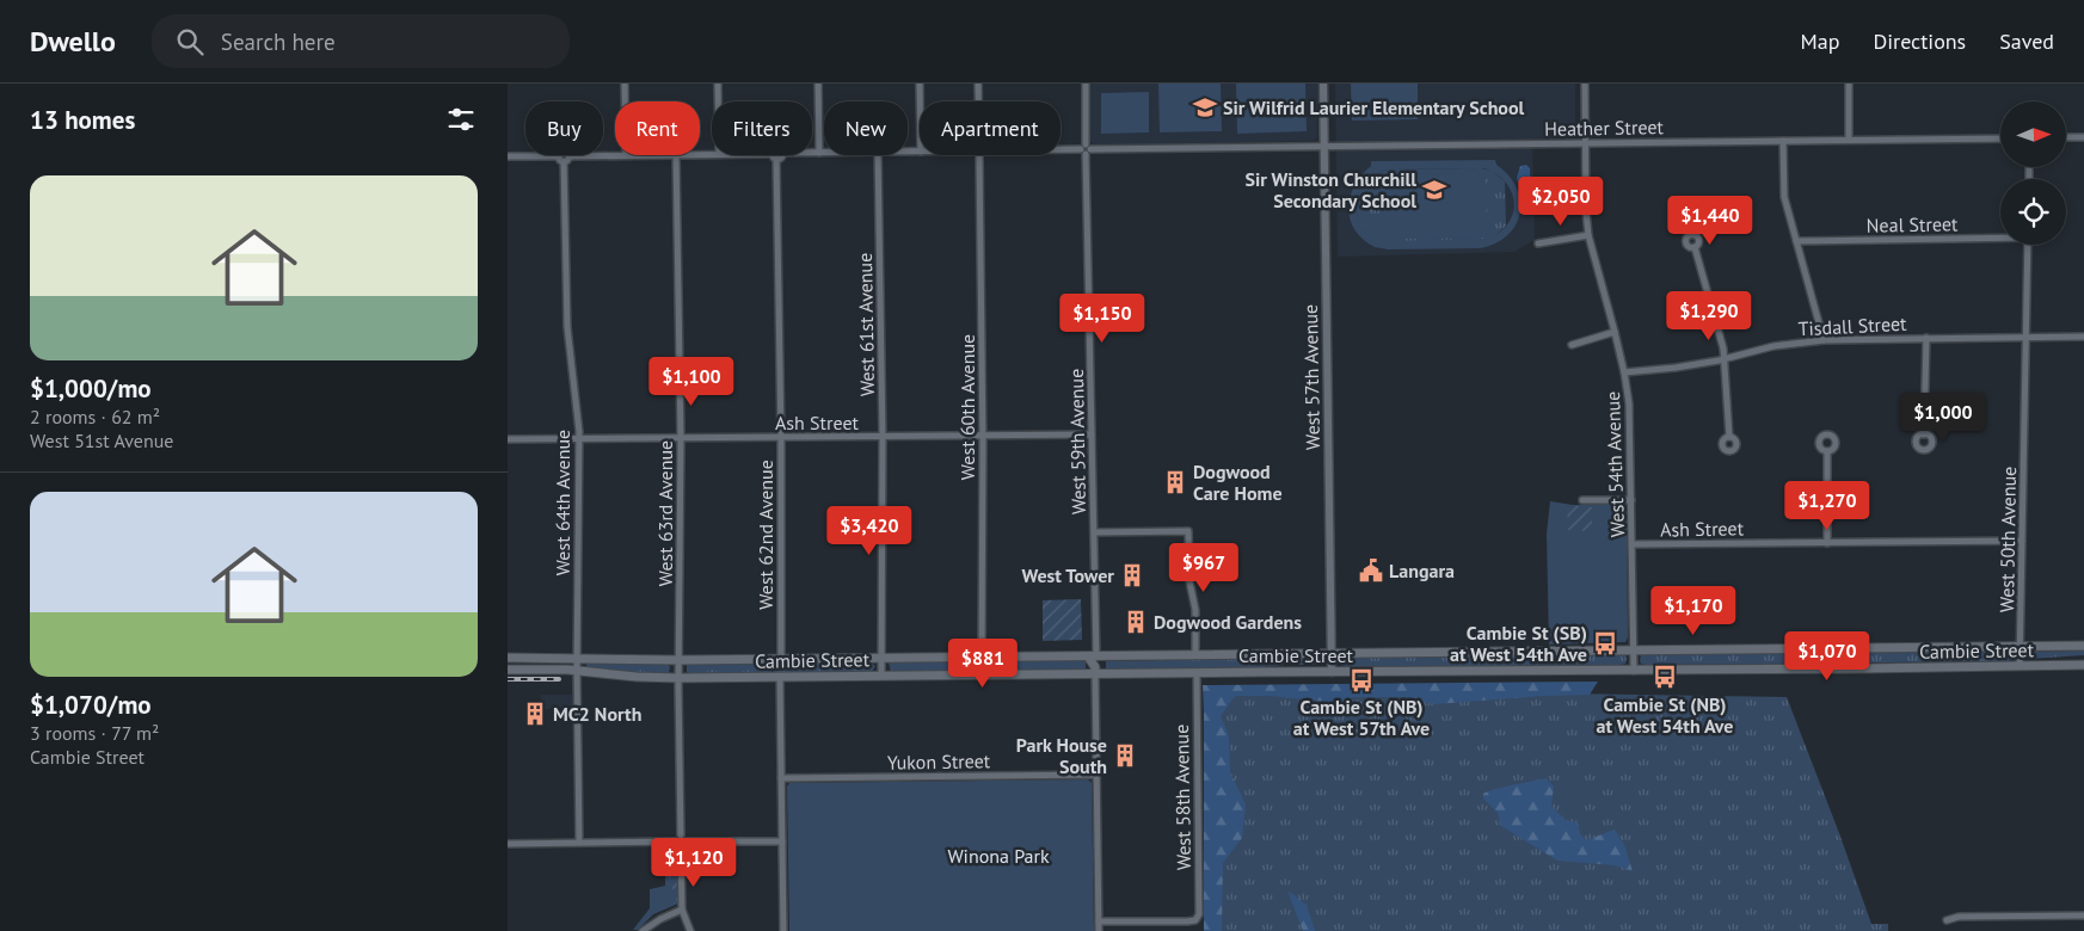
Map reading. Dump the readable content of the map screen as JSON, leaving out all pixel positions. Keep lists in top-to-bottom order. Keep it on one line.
{"streets":{"main road":["Cambie Street"],"street":["Heather Street","Neal Street","West 61st Avenue","Tisdall Street","West 57th Avenue","West 60th Avenue","Ash Street","West 59th Avenue","West 54th Avenue","West 64th Avenue","West 63rd Avenue","West 62nd Avenue","West 50th Avenue","Yukon Street","West 58th Avenue"]},"crossings":[["Heather Street","West 57th Avenue"],["Heather Street","West 59th Avenue"],["Heather Street","West 54th Avenue"],["West 61st Avenue","Ash Street"],["West 61st Avenue","Cambie Street"],["Tisdall Street","West 54th Avenue"],["Tisdall Street","West 50th Avenue"],["West 57th Avenue","Cambie Street"],["West 60th Avenue","Ash Street"],["West 60th Avenue","Cambie Street"],["Ash Street","West 59th Avenue"],["Ash Street","West 54th Avenue"],["Ash Street","West 64th Avenue"],["Ash Street","West 63rd Avenue"],["Ash Street","West 62nd Avenue"],["Ash Street","West 50th Avenue"],["West 59th Avenue","Cambie Street"],["West 54th Avenue","Cambie Street"],["West 64th Avenue","Cambie Street"],["West 63rd Avenue","Cambie Street"],["West 62nd Avenue","Cambie Street"],["West 50th Avenue","Cambie Street"],["Cambie Street","West 58th Avenue"]],"parks":["Winona Park"],"places":{"school or university":["Sir Wilfrid Laurier Elementary School","Sir Winston Churchill Secondary School"],"building":["Dogwood Care Home","West Tower","Dogwood Gardens","MC2 North","Park House South"],"public building":["Langara"],"bus stop":["Cambie St (SB) at West 54th Ave","Cambie St (NB) at West 54th Ave","Cambie St (NB) at West 57th Ave"]},"north":"right","page":{"header":"Dwello","search":"Search here","nav":["Map","Directions","Saved"],"heading":"13 homes","chip":["Buy","Rent","Filters","New","Apartment"],"list":[{"name":"$1,000/mo","note":"2 rooms · 62 m² · West 51st Avenue"},{"name":"$1,070/mo","note":"3 rooms · 77 m² · Cambie Street"}],"price":["$2,050","$1,440","$1,290","$1,150","$1,100","$1,000","$1,270","$3,420","$967","$1,170","$1,070","$881","$1,120"]}}
